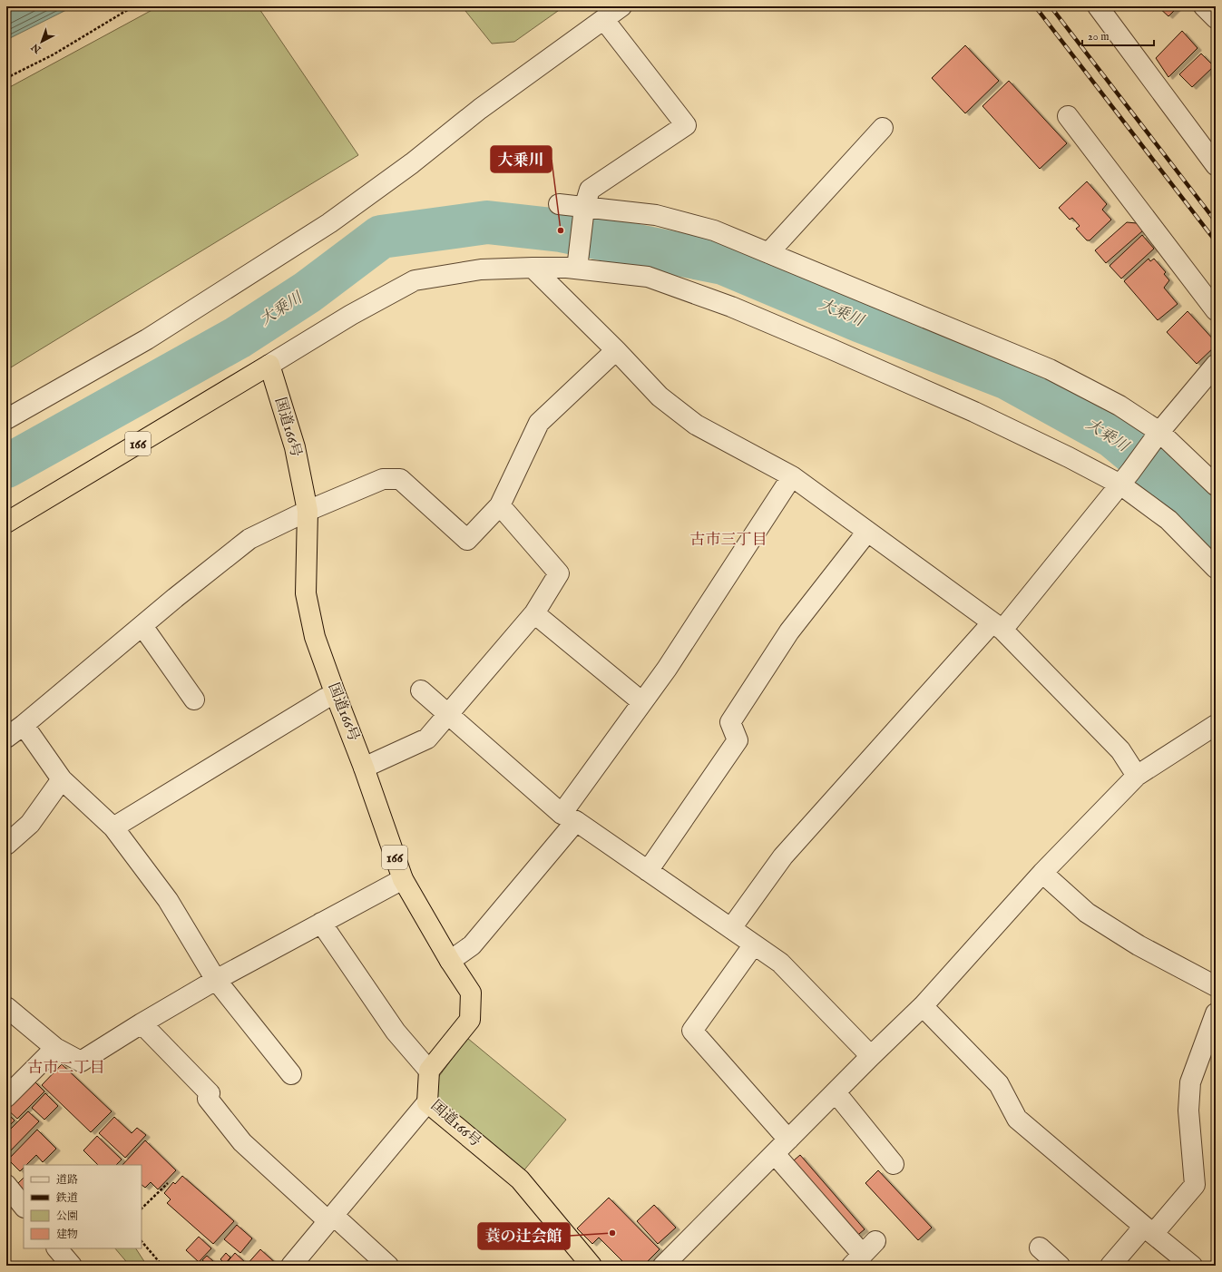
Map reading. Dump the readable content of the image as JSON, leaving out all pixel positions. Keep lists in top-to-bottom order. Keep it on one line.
{"streets":{"highway":["国道166号","166"]},"crossings":[["国道166号","166"]],"districts":["古市三丁目","古市二丁目"],"water":["大乗川"],"places":["大乗川","蓑の辻会館"],"legend":["道路","鉄道","公園","建物"],"scale_bar":"20 m","north":"bottom left"}
